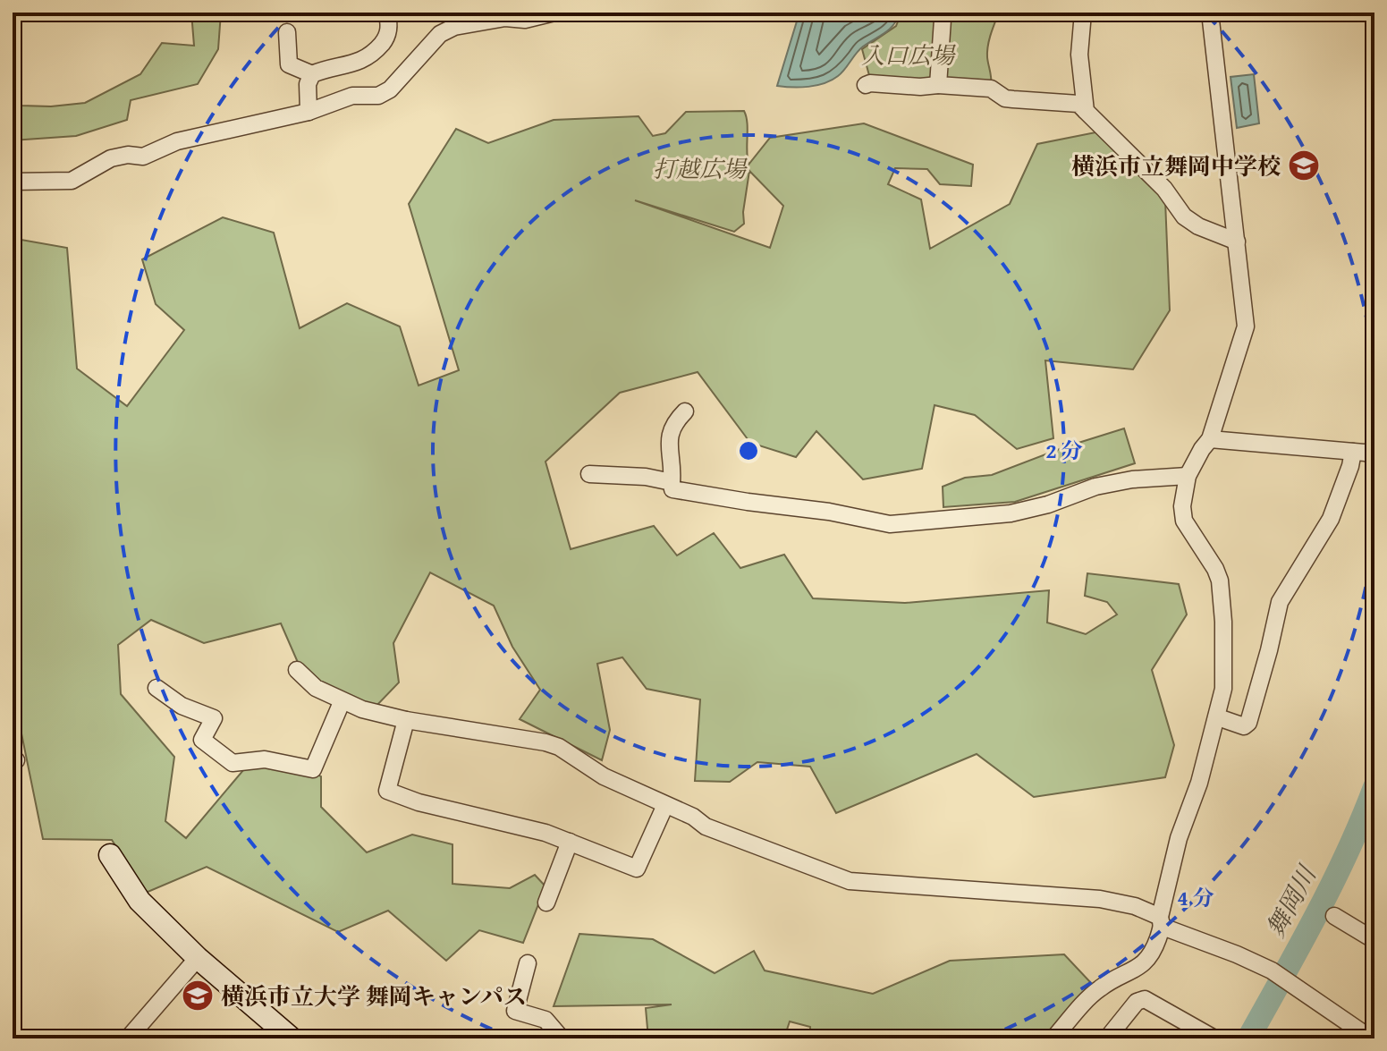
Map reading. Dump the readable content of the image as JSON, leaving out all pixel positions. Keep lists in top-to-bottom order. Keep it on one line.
{"water":["舞岡川"],"parks":["入口広場","打越広場"],"places":{"school or university":["横浜市立舞岡中学校","横浜市立大学 舞岡キャンパス"]},"rings":["2 分","4 分"]}
